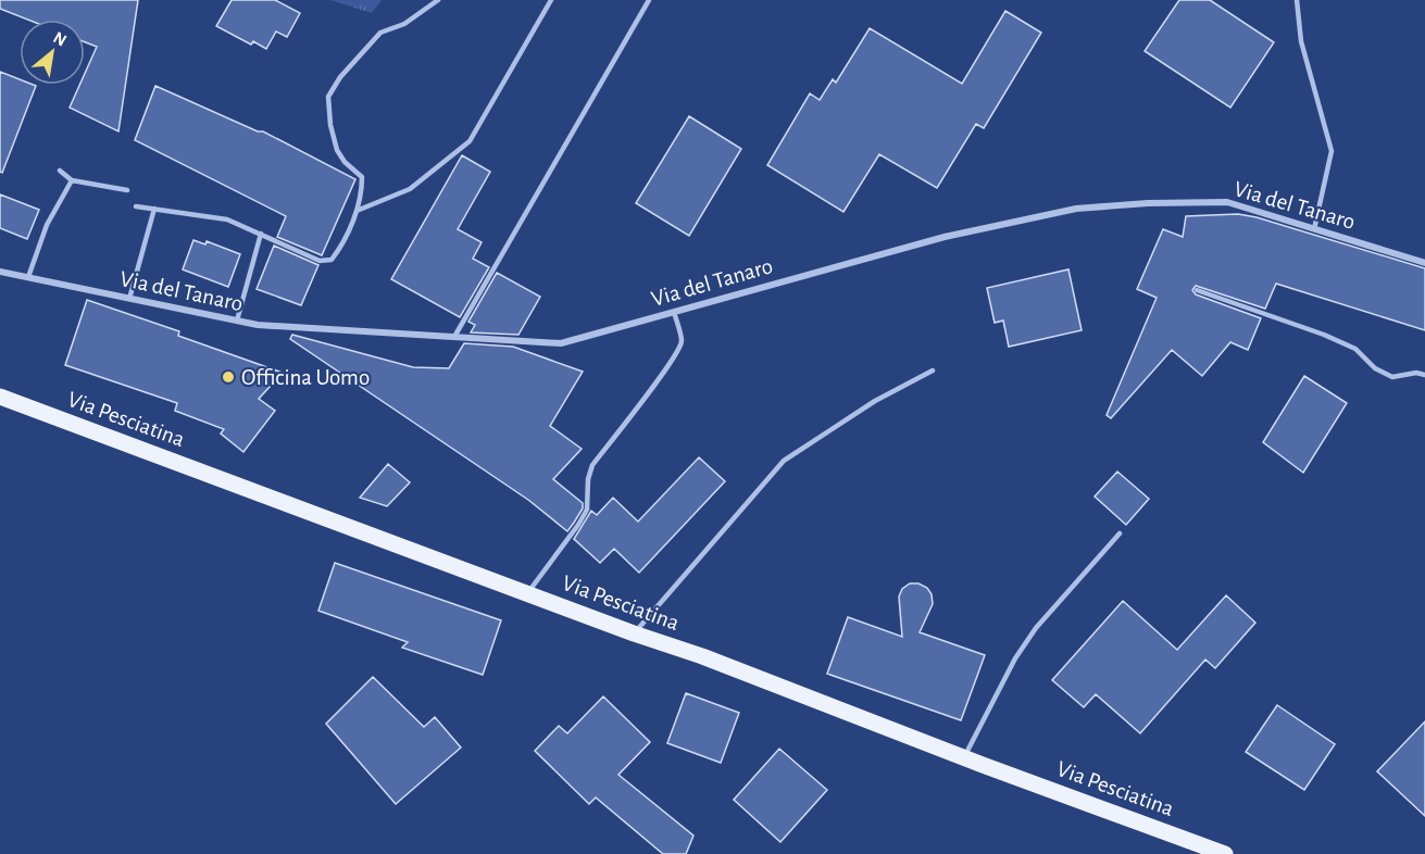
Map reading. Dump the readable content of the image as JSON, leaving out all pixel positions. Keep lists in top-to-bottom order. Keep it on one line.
{"streets":{"main road":["Via Pesciatina"],"street":["Via del Tanaro"]},"places":["Officina Uomo"],"north":"top right"}
